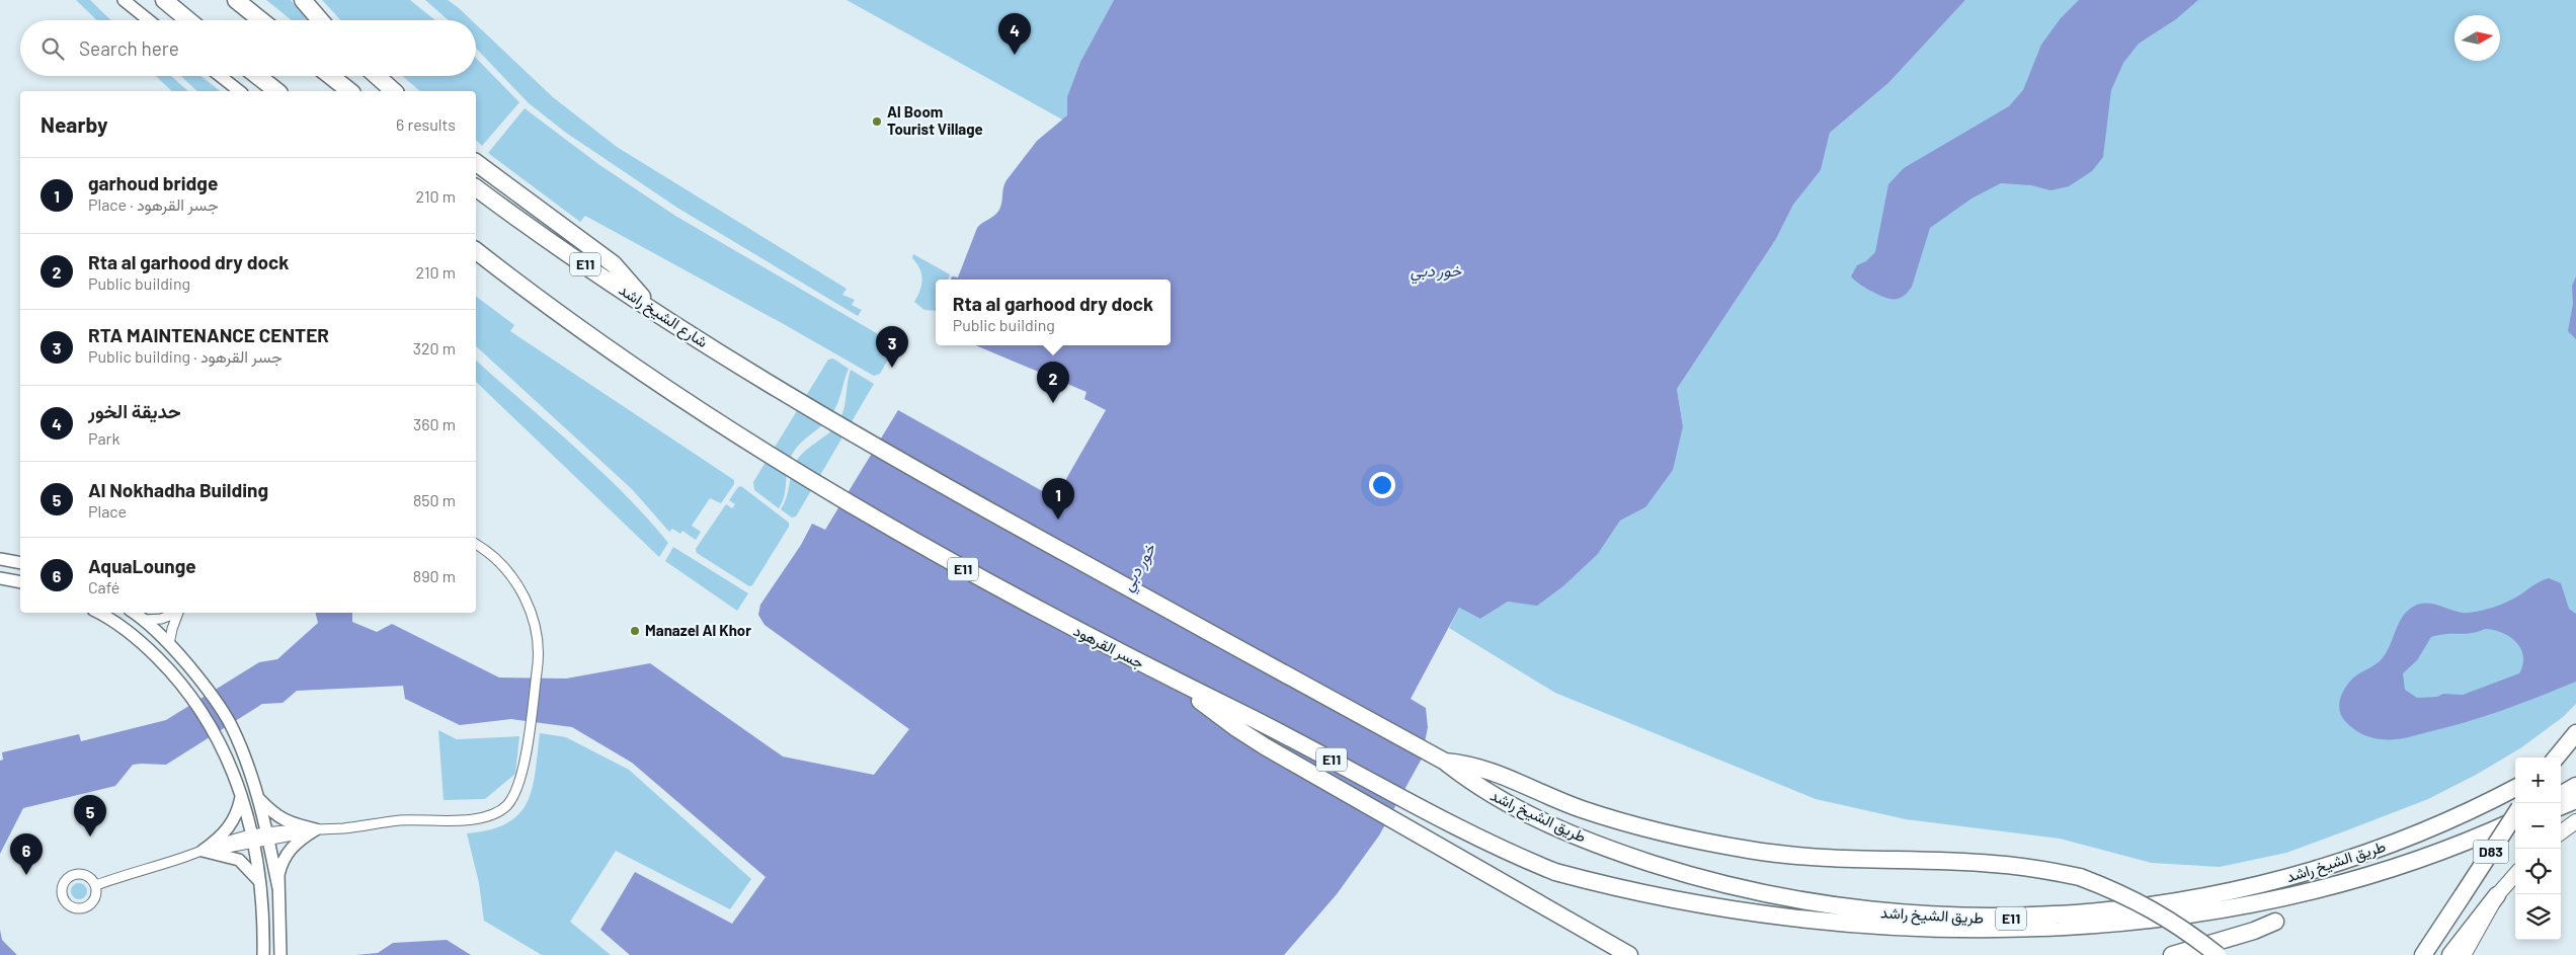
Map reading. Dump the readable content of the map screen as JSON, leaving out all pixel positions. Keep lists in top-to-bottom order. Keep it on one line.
{"streets":{"highway":["E11","شارع الشيخ راشد","جسر القرهود","طريق الشيخ راشد","D83"]},"crossings":[["شارع الشيخ راشد","طريق الشيخ راشد"]],"water":["خور دبي"],"places":["Al Boom Tourist Village","Manazel Al Khor"],"north":"right","page":{"pins":["4","3","2","1","5","6"],"search":"Search here","heading":["Nearby","6 results"],"list":[{"mark":"1","name":"garhoud bridge","note":"Place · جسر القرهود","value":"210 m"},{"mark":"2","name":"Rta al garhood dry dock","note":"Public building","value":"210 m"},{"mark":"3","name":"RTA MAINTENANCE CENTER","note":"Public building · جسر القرهود","value":"320 m"},{"mark":"4","name":"حديقة الخور","note":"Park","value":"360 m"},{"mark":"5","name":"Al Nokhadha Building","note":"Place","value":"850 m"},{"mark":"6","name":"AquaLounge","note":"Café","value":"890 m"}],"popup":["Rta al garhood dry dock","Public building"],"map_buttons":["+","−"]}}
